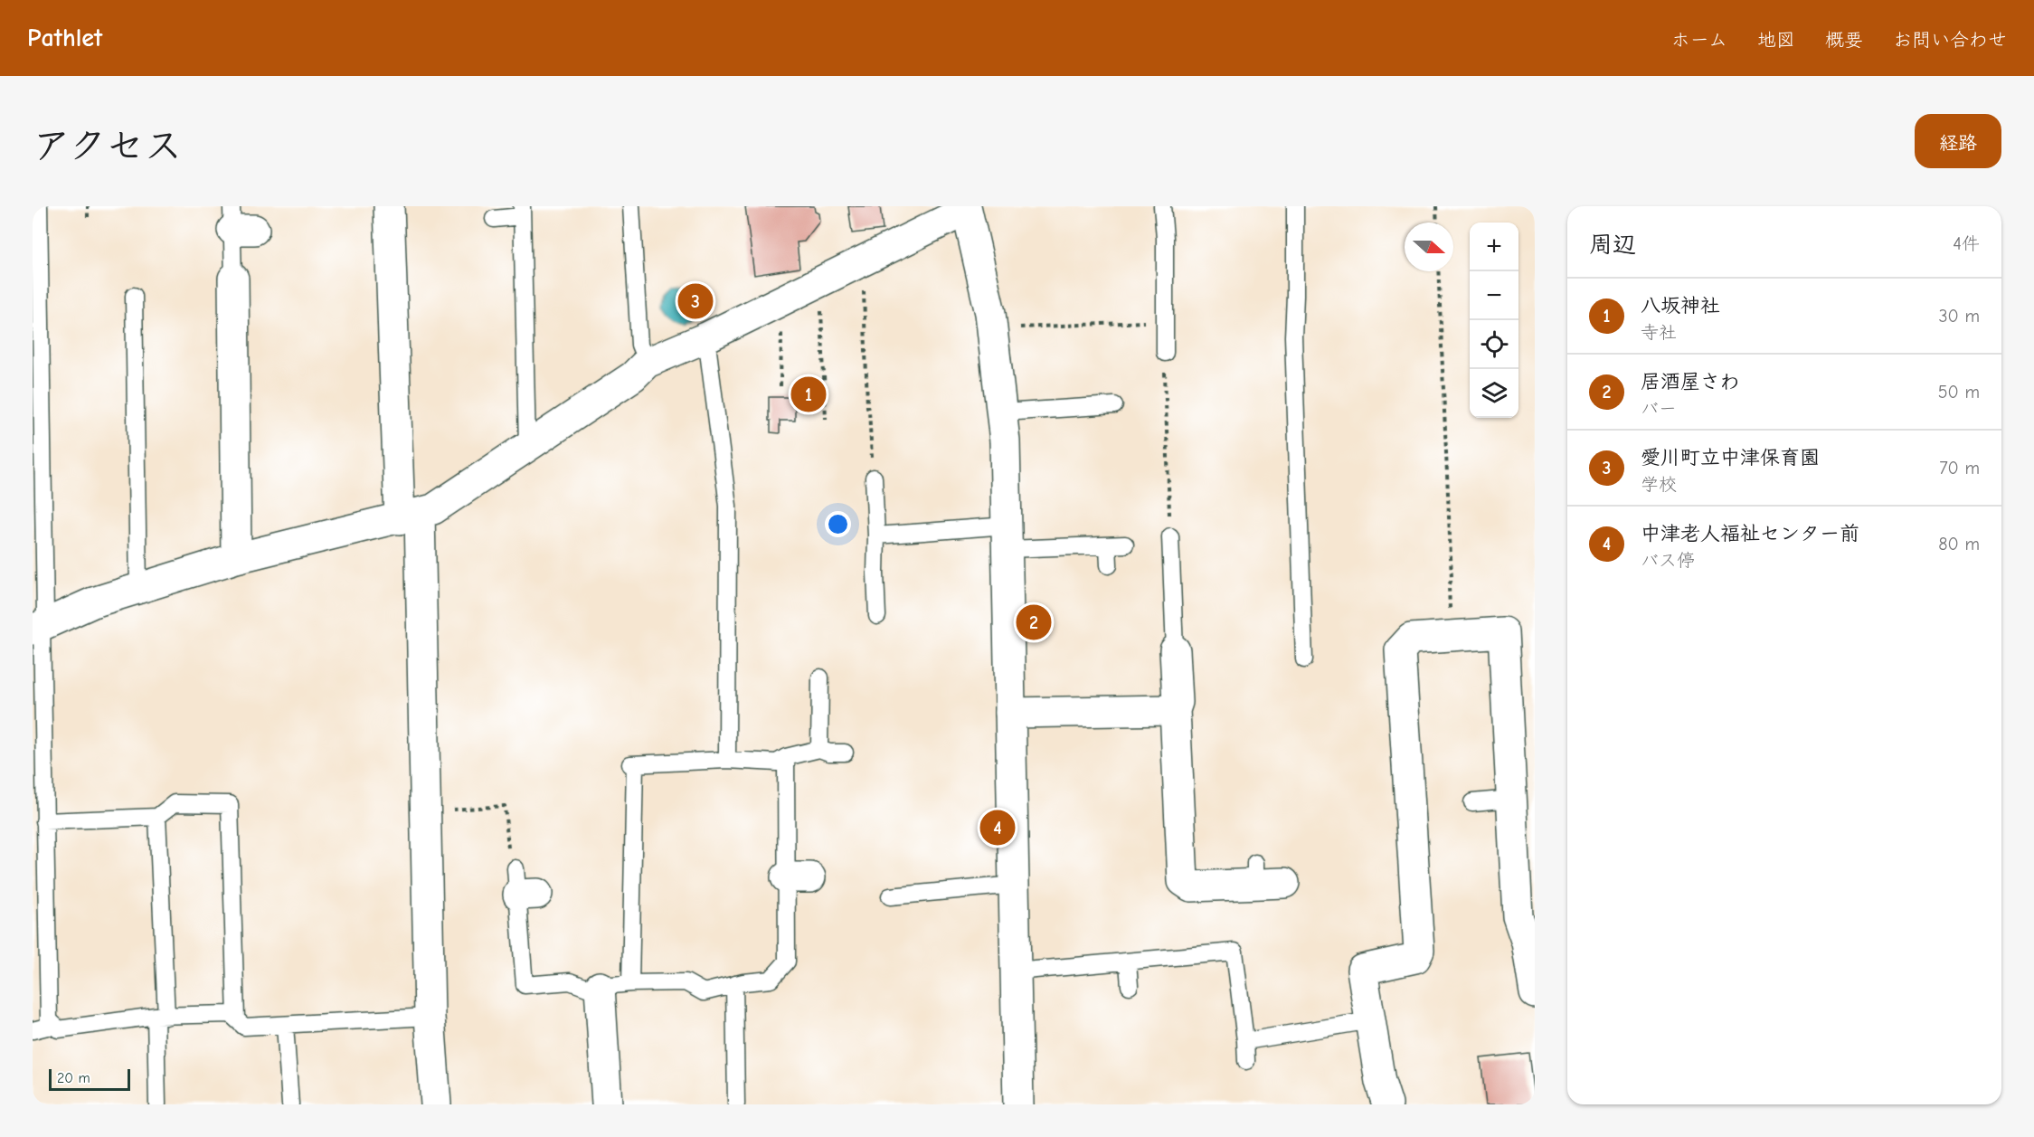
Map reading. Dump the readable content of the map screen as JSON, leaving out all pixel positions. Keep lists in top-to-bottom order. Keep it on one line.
{"scale_bar":"20 m","north":"right","page":{"header":"Pathlet","nav":["ホーム","地図","概要","お問い合わせ"],"title":"アクセス","buttons":"経路","heading":["周辺","4件"],"map_buttons":["+","−"],"list":[{"mark":"1","name":"八坂神社","note":"寺社","value":"30 m"},{"mark":"2","name":"居酒屋さわ","note":"バー","value":"50 m"},{"mark":"3","name":"愛川町立中津保育園","note":"学校","value":"70 m"},{"mark":"4","name":"中津老人福祉センター前","note":"バス停","value":"80 m"}],"pins":["3","1","2","4"],"scale":"20 m"}}
